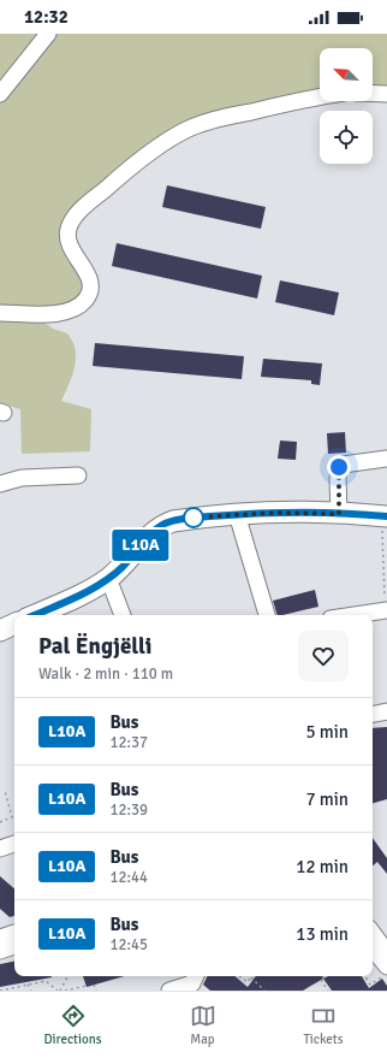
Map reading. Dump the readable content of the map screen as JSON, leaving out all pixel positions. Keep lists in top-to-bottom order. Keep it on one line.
{"lines":["bus line L10A"],"north":"top left","page":{"status":"12:32","on_map":"L10A","heading":["Pal Ëngjëlli","Walk · 2 min · 110 m"],"list":[{"mark":"L10A","name":"Bus","note":"12:37","value":"5 min"},{"mark":"L10A","name":"Bus","note":"12:39","value":"7 min"},{"mark":"L10A","name":"Bus","note":"12:44","value":"12 min"},{"mark":"L10A","name":"Bus","note":"12:45","value":"13 min"}],"tabs":["Directions","Map","Tickets"]}}
